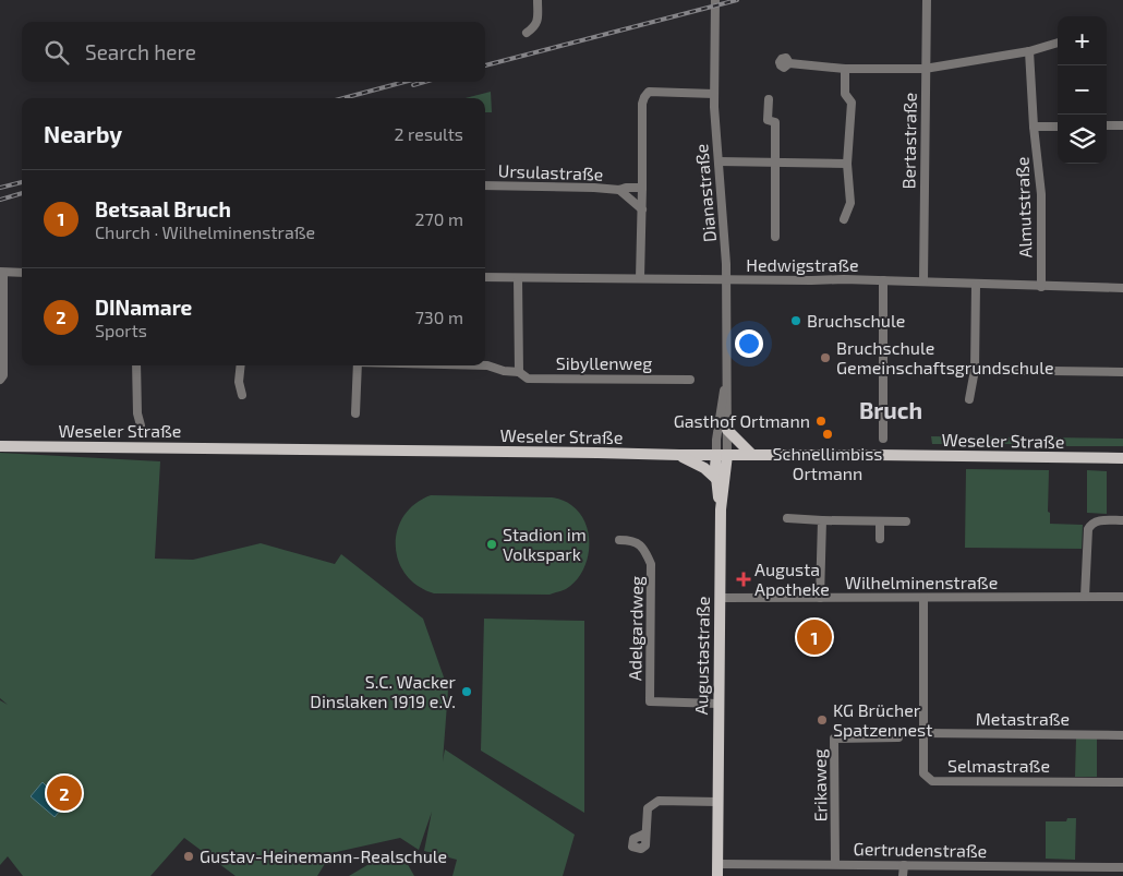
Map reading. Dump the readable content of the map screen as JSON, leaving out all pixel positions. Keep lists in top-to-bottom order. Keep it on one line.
{"streets":{"main road":["Weseler Straße","Augustastraße"],"street":["Bertastraße","Ursulastraße","Dianastraße","Almutstraße","Hedwigstraße","Sibyllenweg","Wilhelminenstraße","Adelgardweg","Metastraße","Selmastraße","Erikaweg","Gertrudenstraße"]},"crossings":[["Bertastraße","Hedwigstraße"],["Dianastraße","Hedwigstraße"],["Dianastraße","Weseler Straße"],["Dianastraße","Augustastraße"],["Almutstraße","Hedwigstraße"],["Weseler Straße","Augustastraße"],["Wilhelminenstraße","Augustastraße"],["Wilhelminenstraße","Selmastraße"],["Adelgardweg","Augustastraße"],["Augustastraße","Gertrudenstraße"],["Metastraße","Selmastraße"],["Erikaweg","Gertrudenstraße"]],"districts":["Bruch"],"places":{"other":["Bruchschule","Bruchschule Gemeinschaftsgrundschule","Gasthof Ortmann","Schnellimbiss Ortmann","Stadion im Volkspark","S.C. Wacker Dinslaken 1919 e.V.","KG Brücher Spatzennest","Gustav-Heinemann-Realschule"],"health":["Augusta Apotheke"]},"page":{"map_buttons":["+","−"],"search":"Search here","heading":["Nearby","2 results"],"list":[{"mark":"1","name":"Betsaal Bruch","note":"Church · Wilhelminenstraße","value":"270 m"},{"mark":"2","name":"DINamare","note":"Sports","value":"730 m"}],"pins":["1","2"]}}
